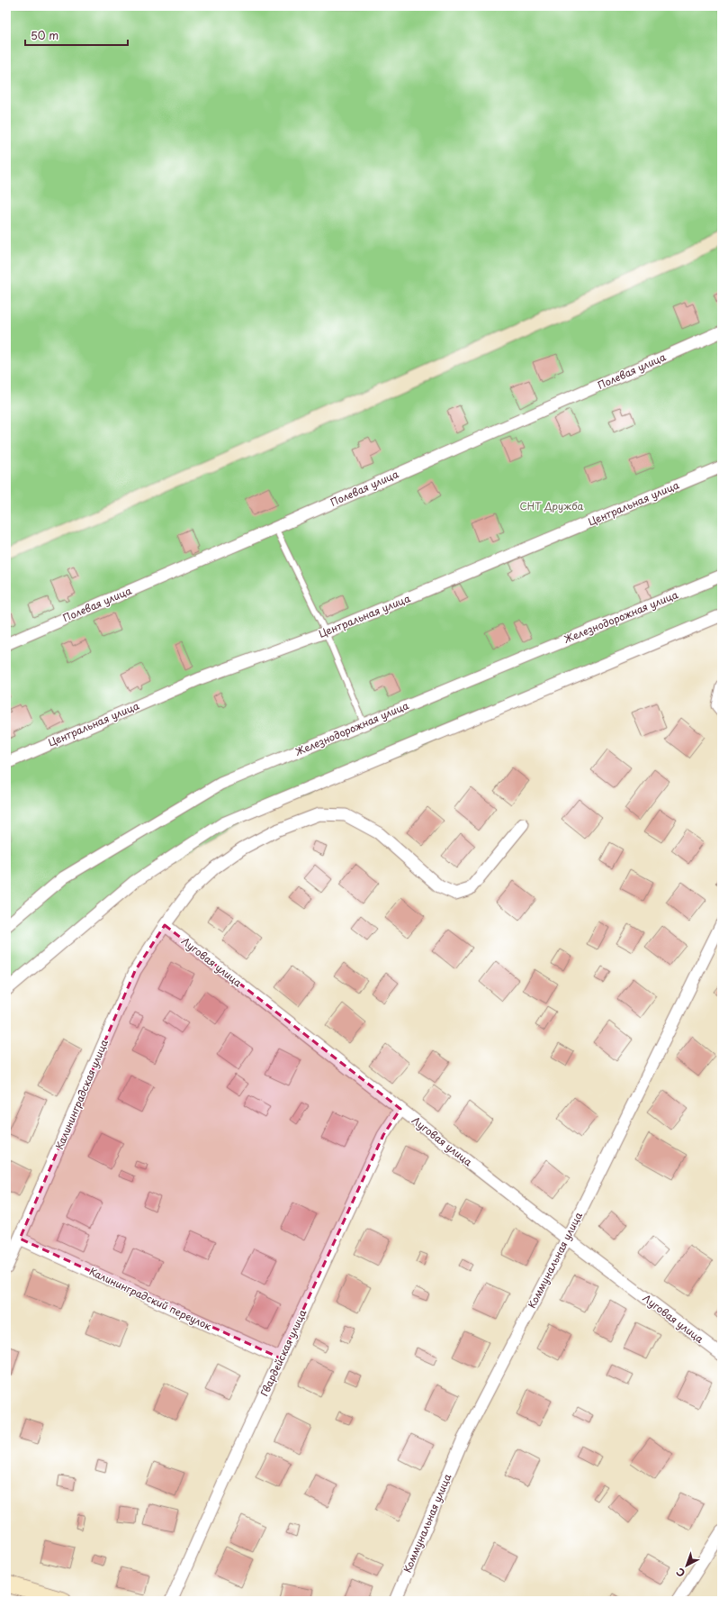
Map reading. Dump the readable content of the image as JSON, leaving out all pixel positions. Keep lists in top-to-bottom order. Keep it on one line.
{"streets":{"street":["Полевая улица","Центральная улица","Железнодорожная улица","Луговая улица","Калининградская улица","Коммунальная улица","Калининградский переулок","Гвардейская улица"]},"crossings":[["Луговая улица","Калининградская улица"],["Луговая улица","Коммунальная улица"],["Луговая улица","Гвардейская улица"],["Калининградская улица","Калининградский переулок"],["Калининградский переулок","Гвардейская улица"]],"parks":["СНТ Дружба"],"scale_bar":"50 m","north":"bottom left"}
